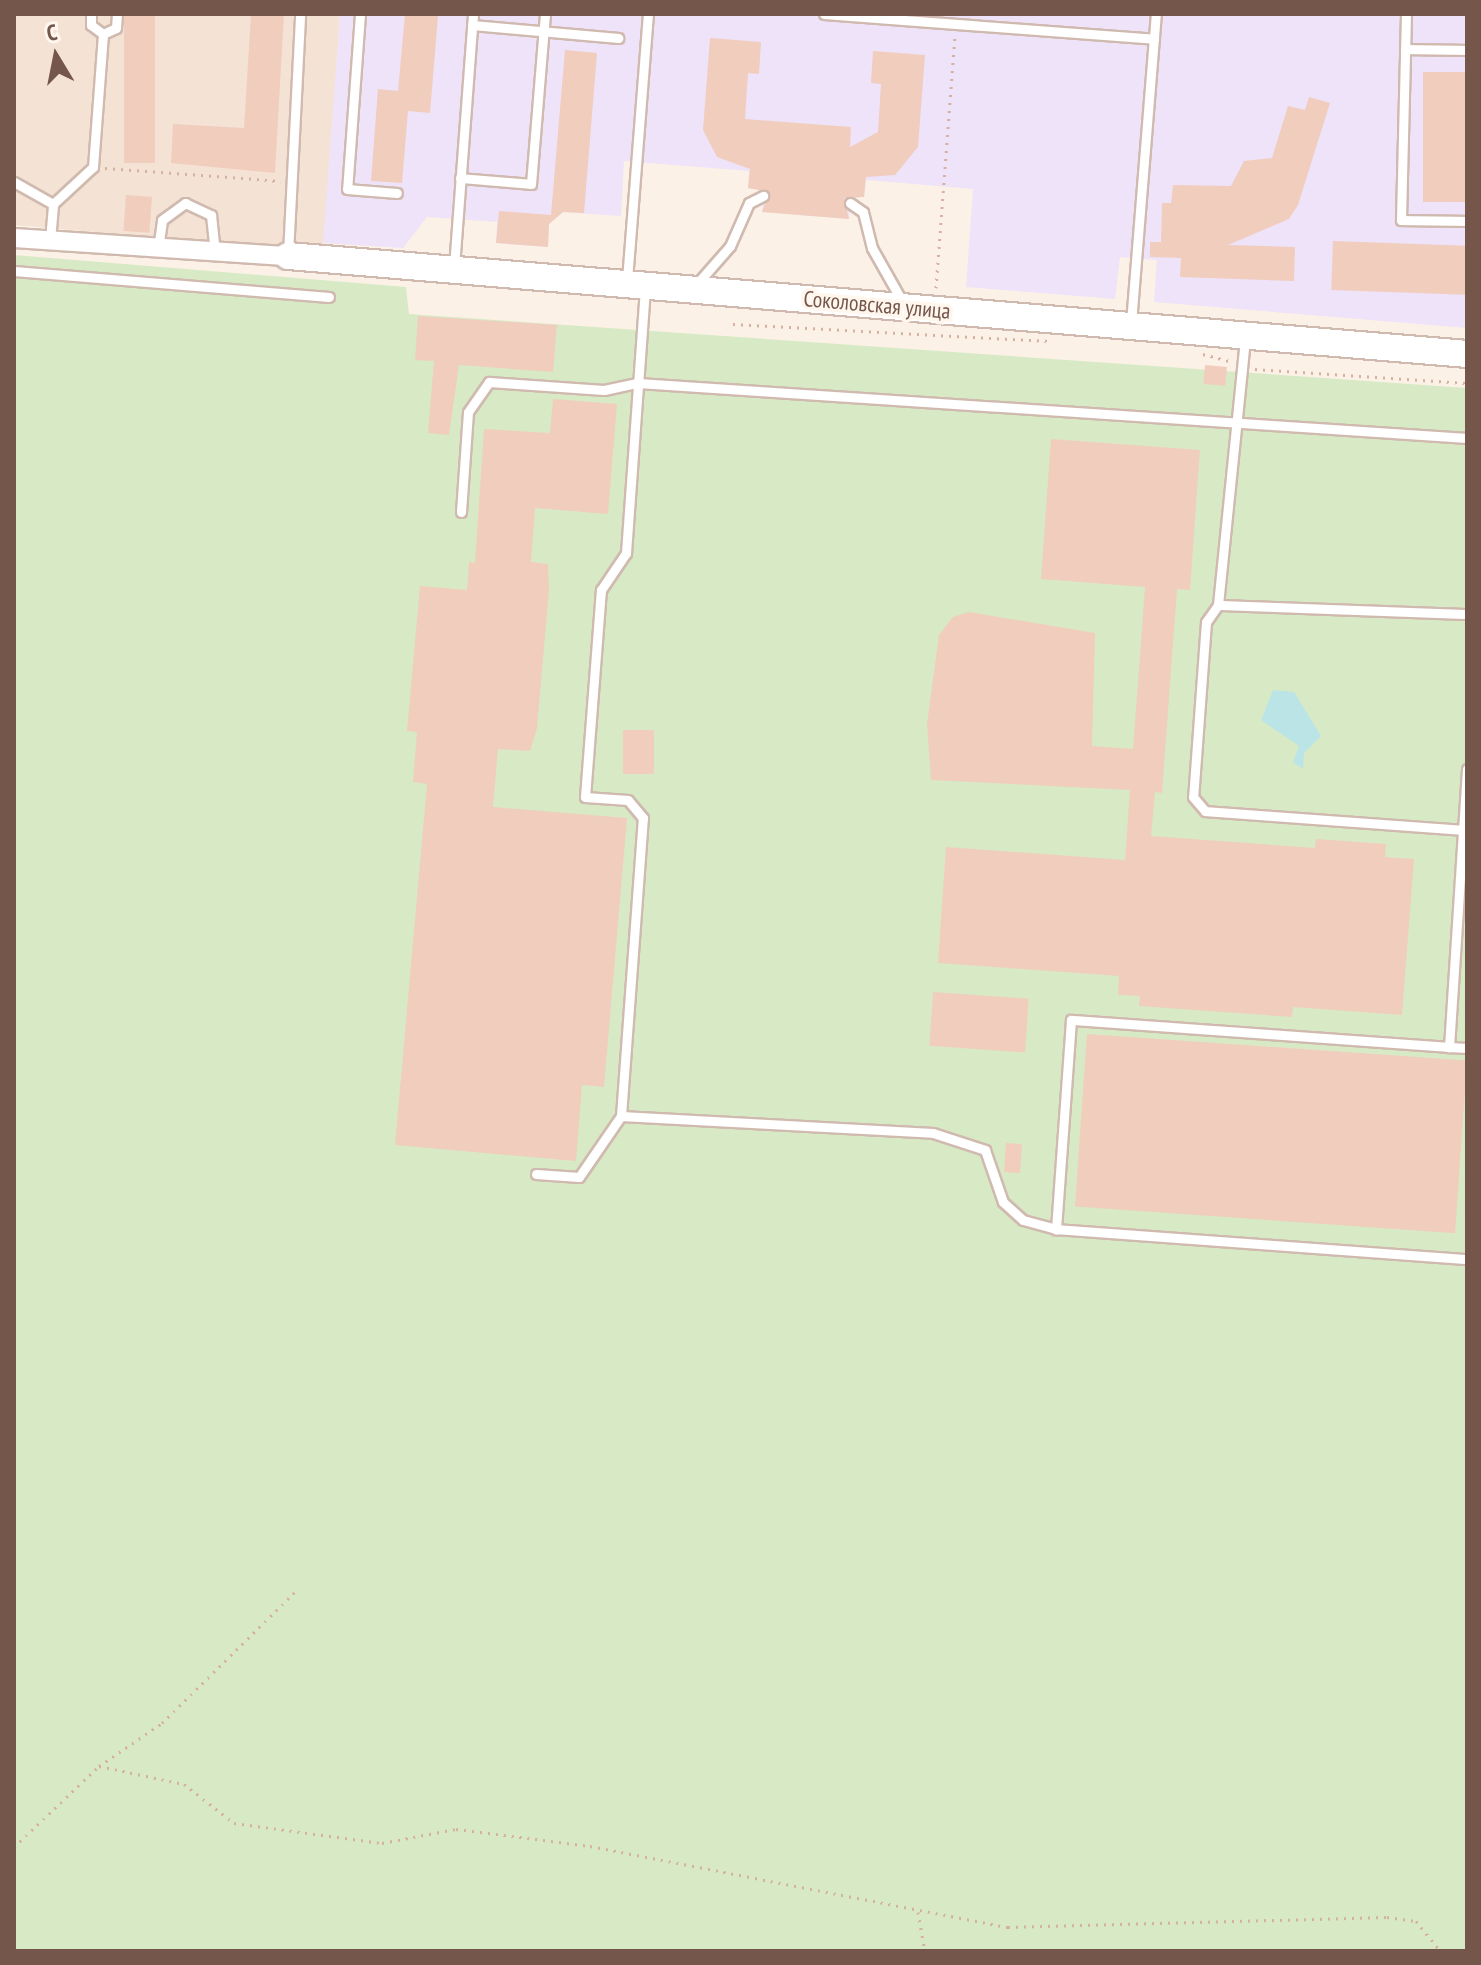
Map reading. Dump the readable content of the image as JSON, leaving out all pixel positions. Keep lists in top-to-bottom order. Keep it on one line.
{"streets":{"street":["Соколовская улица"]},"north":"top"}
